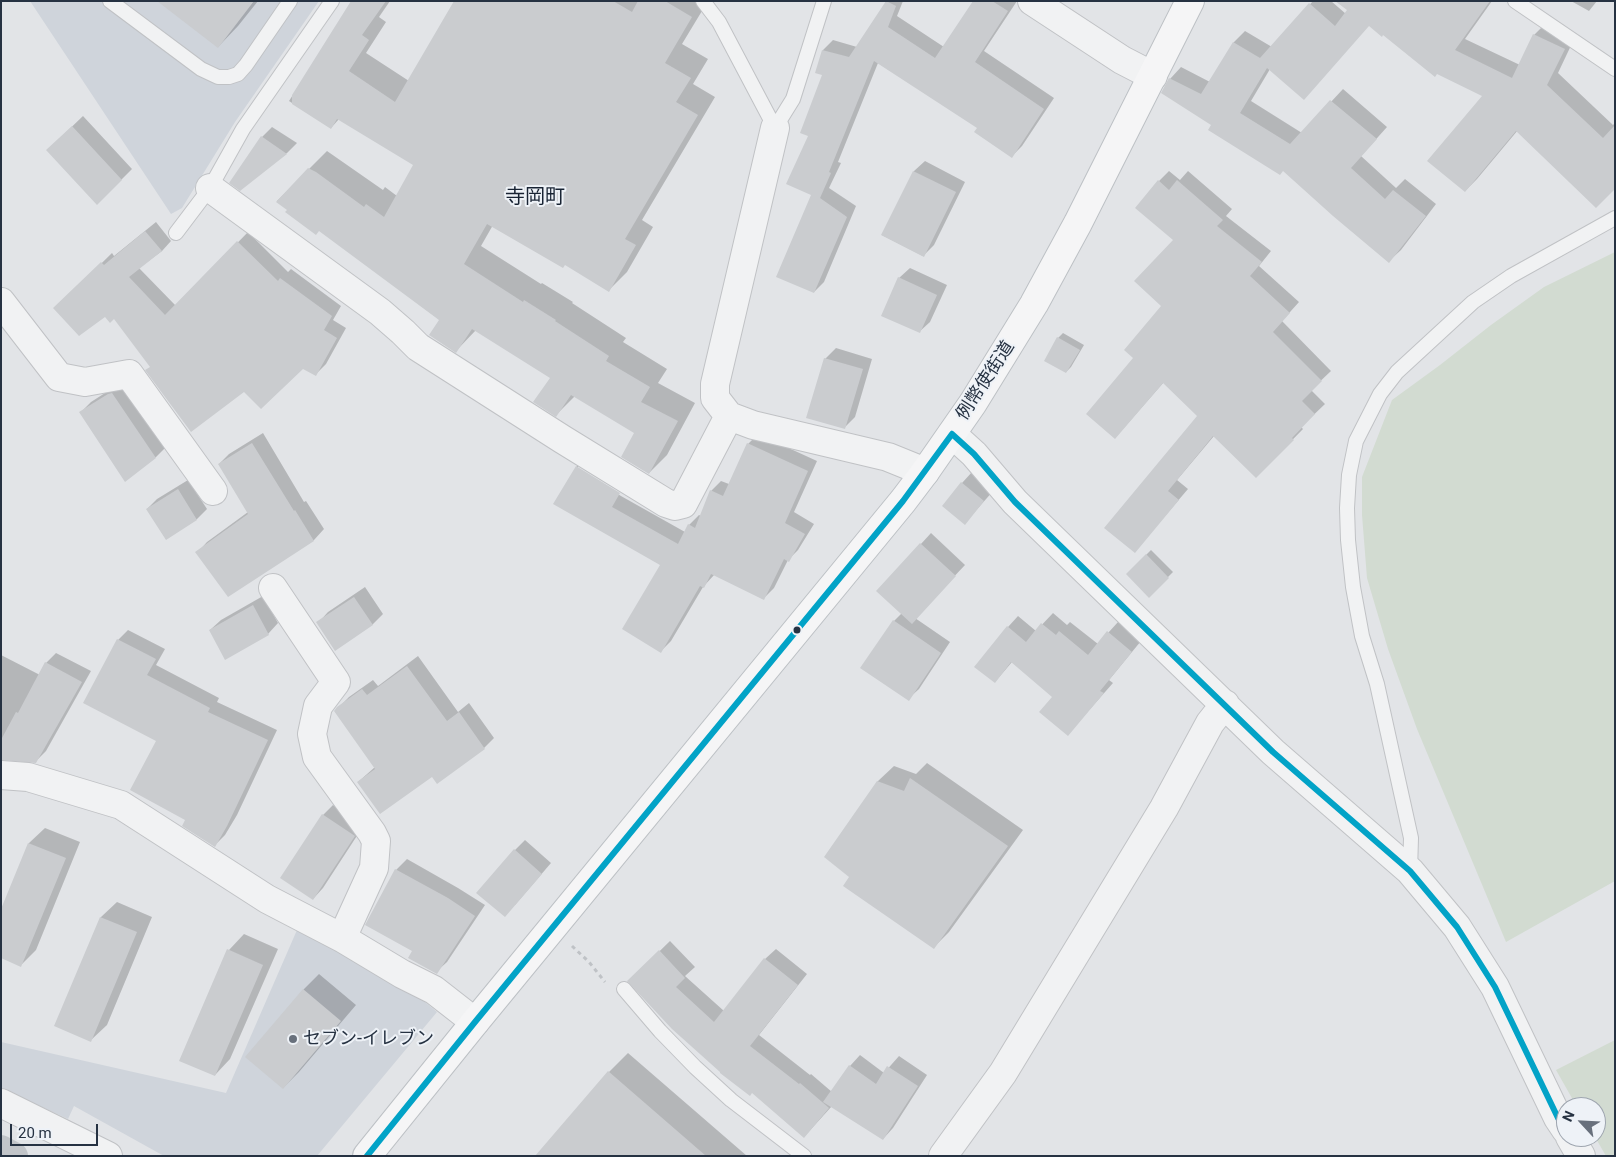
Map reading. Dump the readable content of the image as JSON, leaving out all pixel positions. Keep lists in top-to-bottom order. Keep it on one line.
{"streets":{"main road":["例幣使街道"]},"districts":["寺岡町"],"places":["セブン-イレブン"],"scale_bar":"20 m","north":"top left"}
